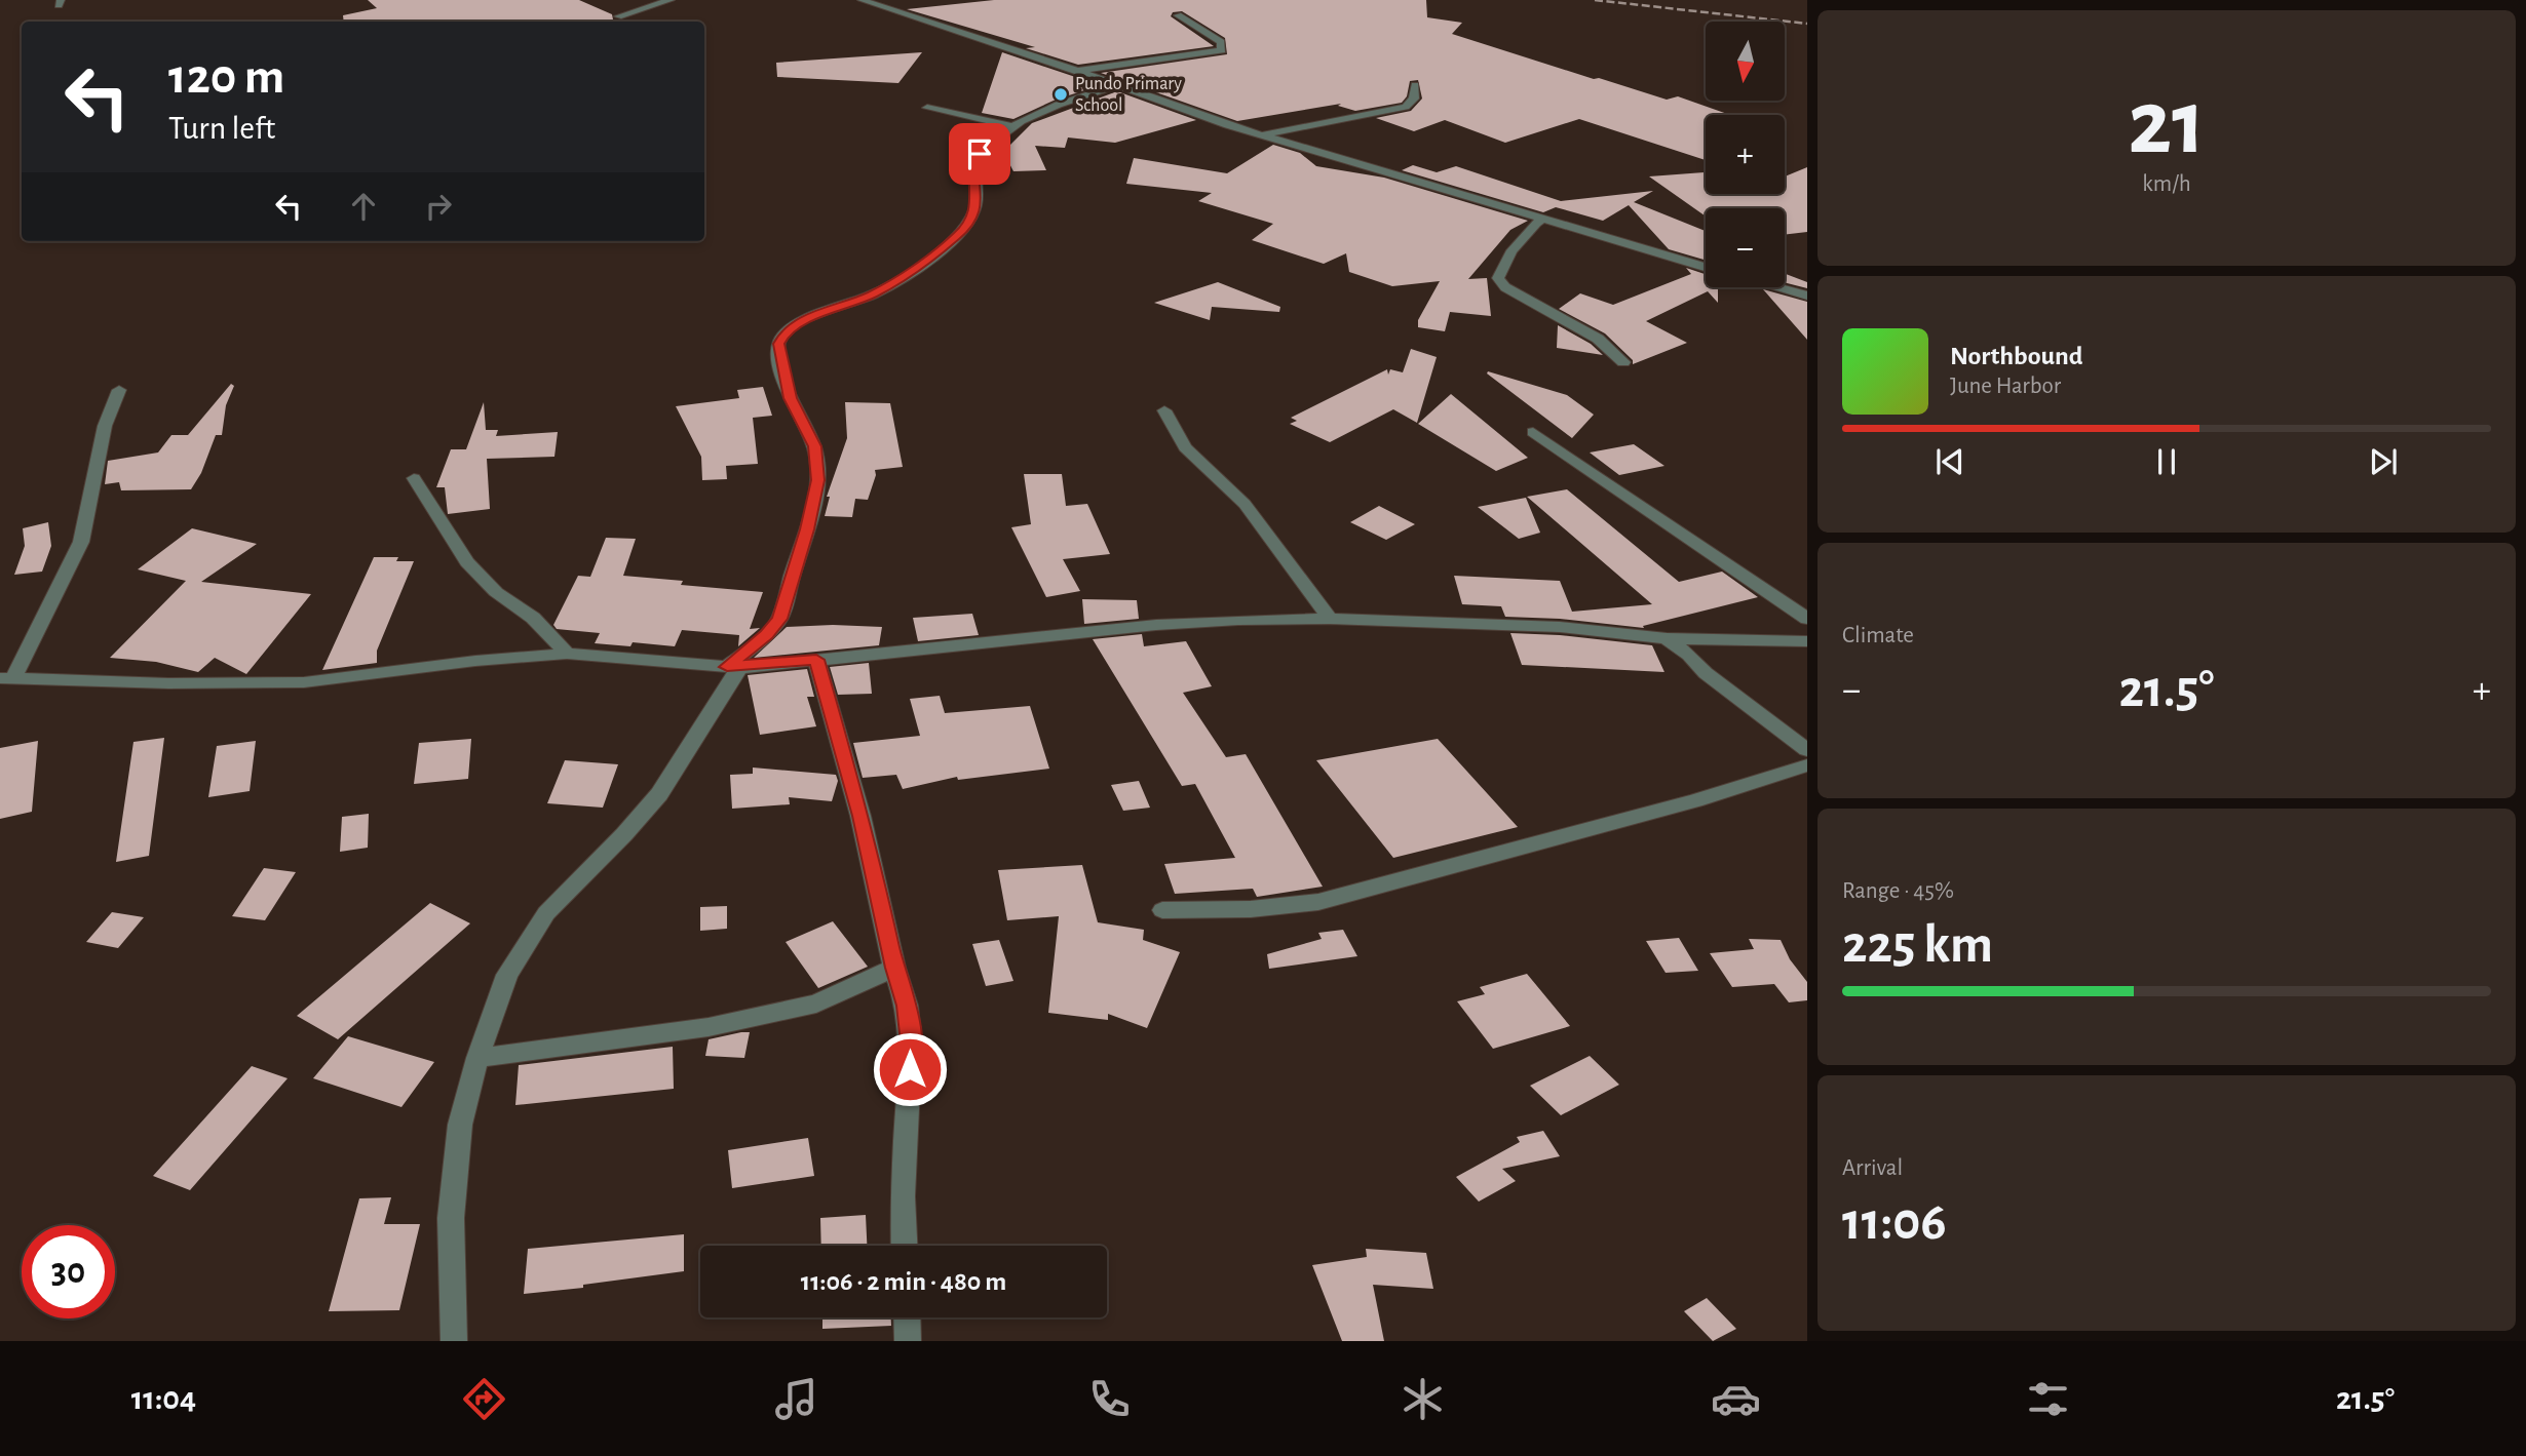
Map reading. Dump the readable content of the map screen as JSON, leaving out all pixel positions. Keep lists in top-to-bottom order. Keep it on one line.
{"places":["Pundo Primary School"],"north":"bottom","page":{"tile":[["21","km/h"],"Climate",["Range · 45%","225 km"],["Arrival","11:06"]],"map_buttons":["+","−"],"turn":["120 m","Turn left"],"song":["Northbound","June Harbor"],"heat":["−","21.5°","+"],"limit":"30","trip":"11:06 · 2 min · 480 m","tabs":["11:04","21.5°"]}}
